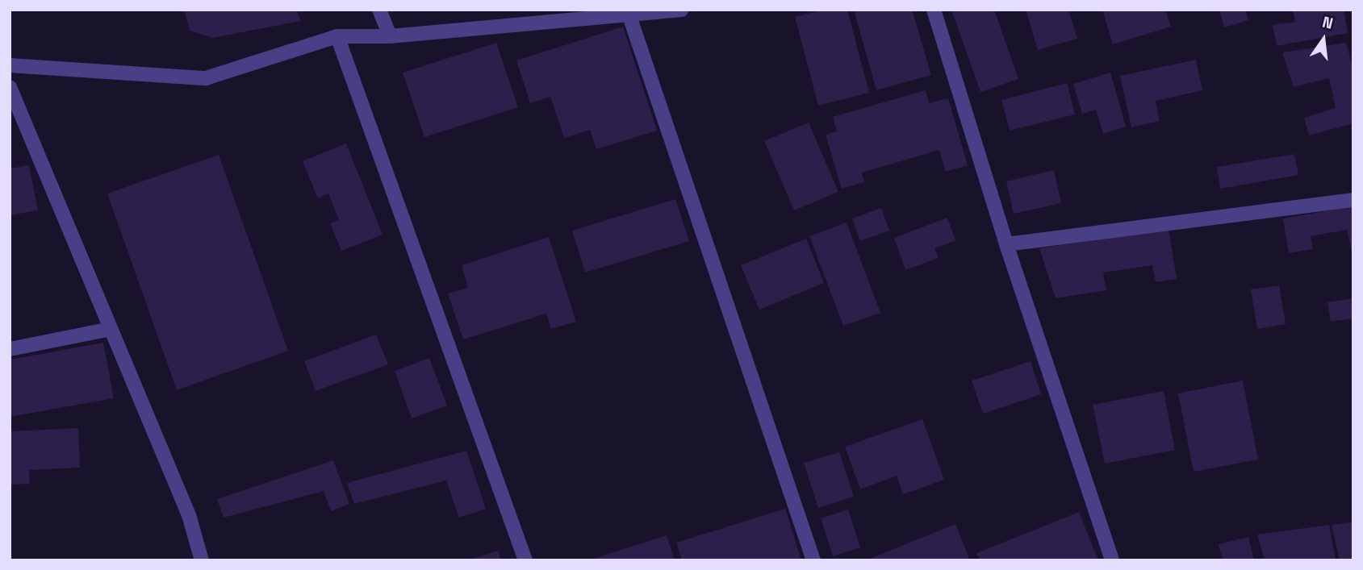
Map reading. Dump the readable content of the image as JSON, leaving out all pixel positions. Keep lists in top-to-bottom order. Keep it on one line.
{"north":"top"}
